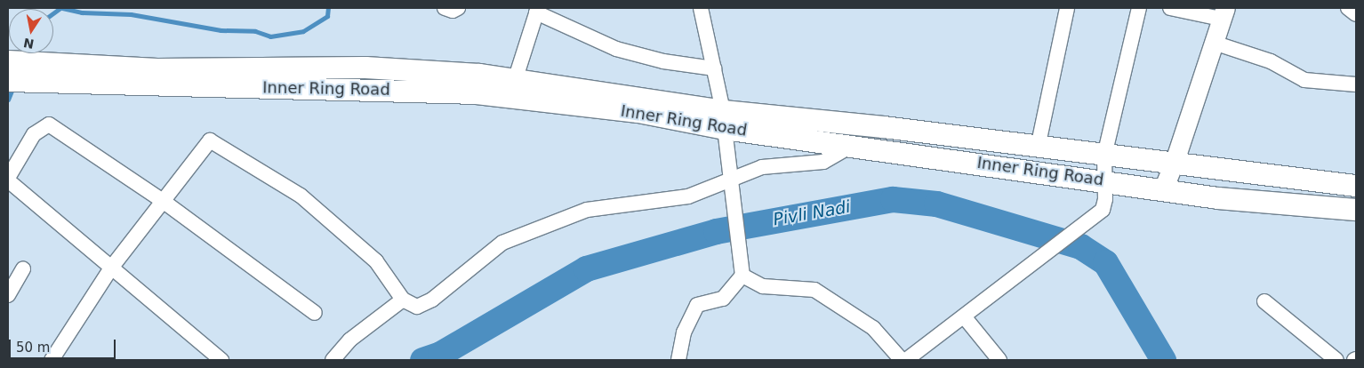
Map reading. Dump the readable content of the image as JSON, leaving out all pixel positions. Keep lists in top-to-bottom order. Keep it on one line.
{"streets":{"highway":["Inner Ring Road"]},"water":["Pivli Nadi"],"scale_bar":"50 m","north":"bottom"}
